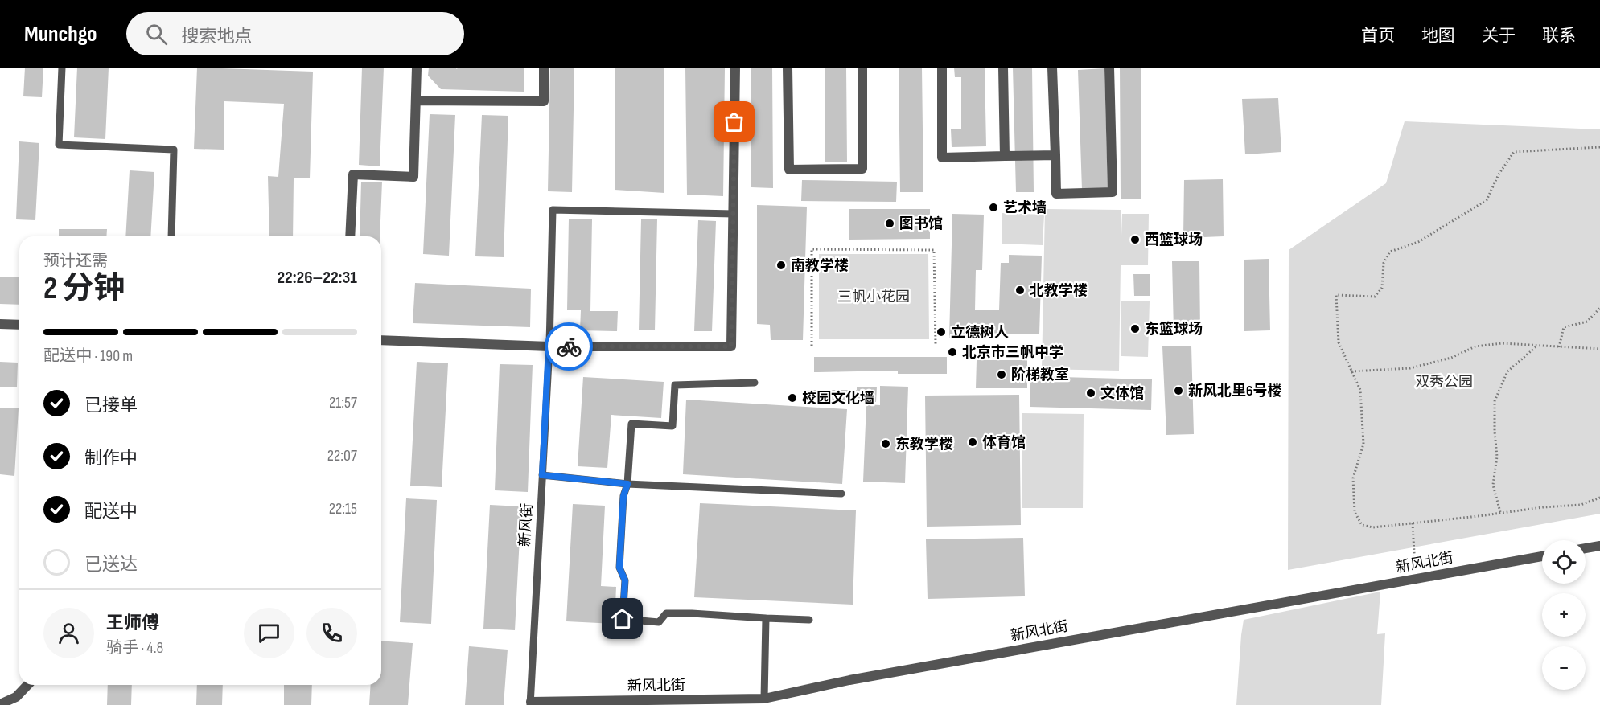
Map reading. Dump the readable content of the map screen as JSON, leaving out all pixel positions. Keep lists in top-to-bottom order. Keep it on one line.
{"streets":{"street":["新风北街"],"lane":["新风街"]},"crossings":[["新风街","新风北街"]],"parks":["三帆小花园","双秀公园"],"places":["艺术墙","图书馆","西篮球场","南教学楼","北教学楼","东篮球场","立德树人","北京市三帆中学","阶梯教室","新风北里6号楼","文体馆","校园文化墙","体育馆","东教学楼"],"page":{"header":"Munchgo","search":"搜索地点","nav":["首页","地图","关于","联系"],"heading":["2 分钟","预计还需","22:26–22:31"],"panel":["王师傅","骑手 · 4.8"],"bar":"配送中 · 190 m","list":[["已接单","21:57"],["制作中","22:07"],["配送中","22:15"],"已送达"],"map_buttons":["+","−"]}}
